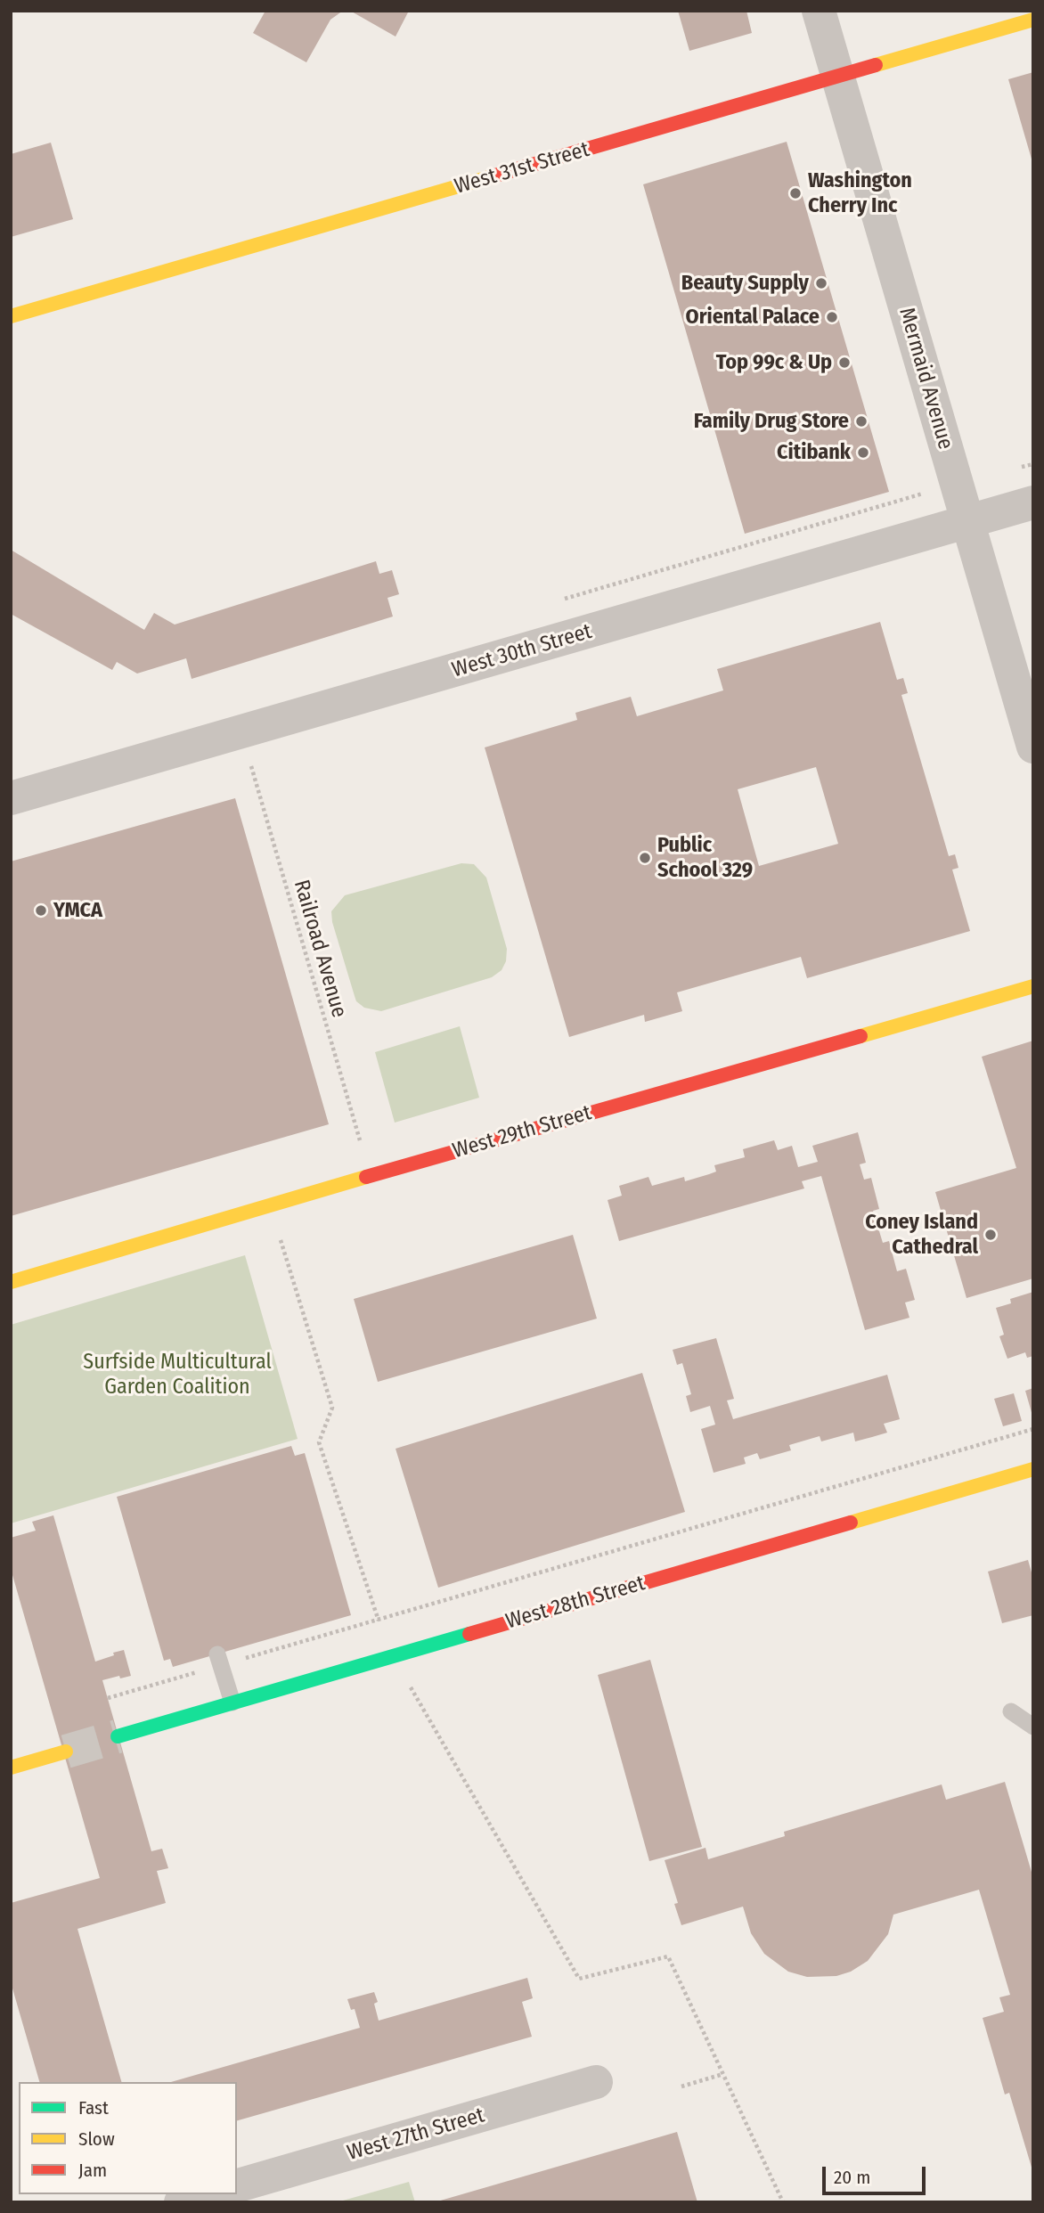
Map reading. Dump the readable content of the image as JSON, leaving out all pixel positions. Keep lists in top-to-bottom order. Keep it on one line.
{"streets":{"street":["West 31st Street","Mermaid Avenue","West 30th Street","West 29th Street","West 28th Street","West 27th Street"],"path":["Railroad Avenue"]},"crossings":[["West 31st Street","Mermaid Avenue"],["Mermaid Avenue","West 30th Street"]],"parks":["Surfside Multicultural Garden Coalition"],"places":["Washington Cherry Inc","Beauty Supply","Oriental Palace","Top 99c & Up","Family Drug Store","Citibank","Public School 329","YMCA","Coney Island Cathedral"],"legend":["Fast","Slow","Jam"],"scale_bar":"20 m"}
